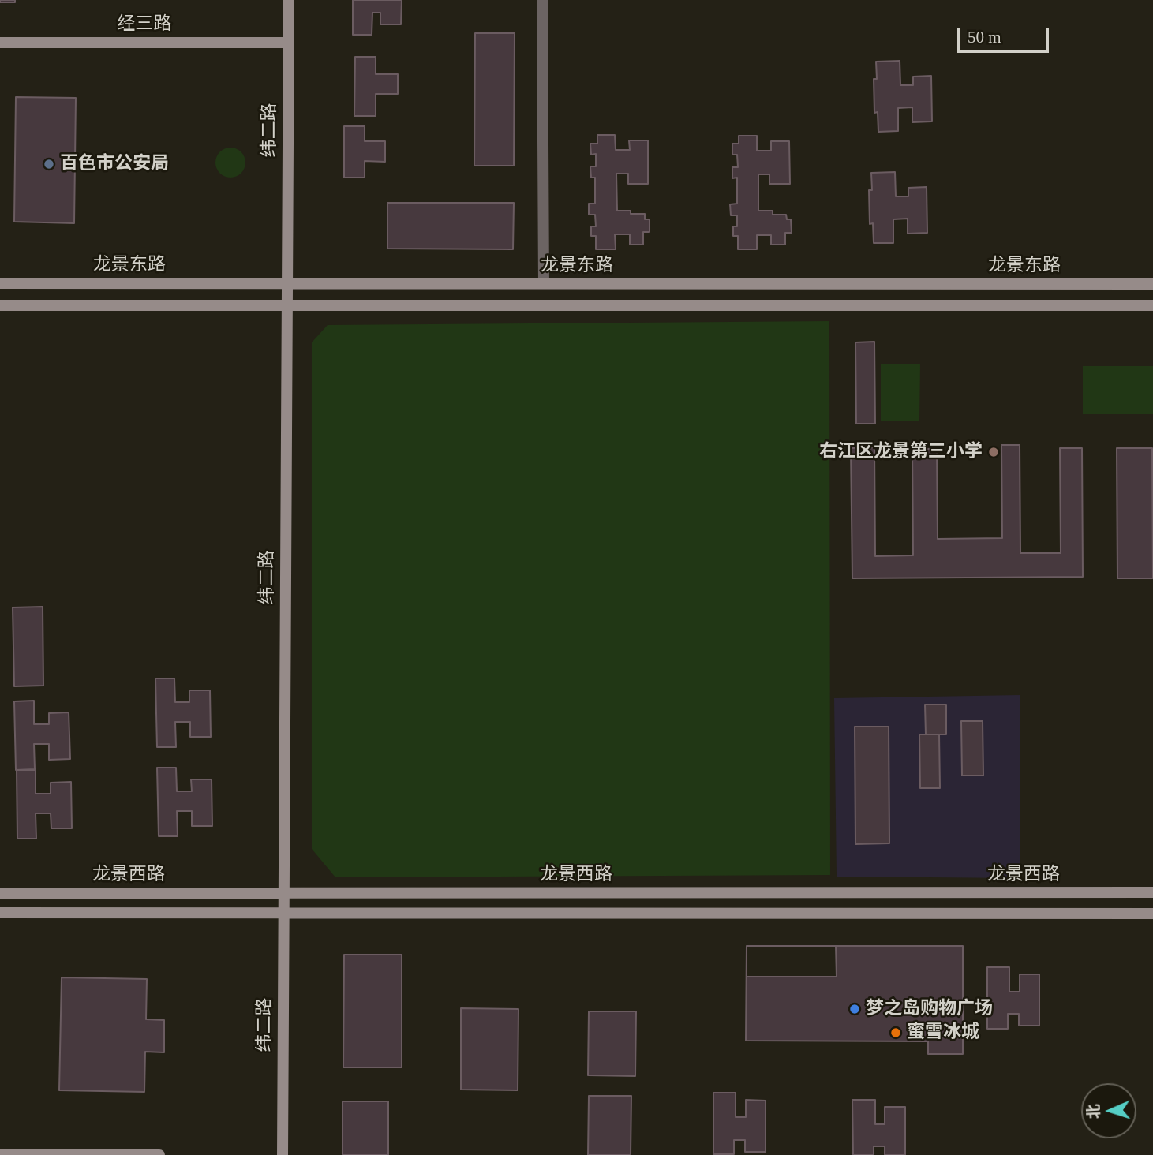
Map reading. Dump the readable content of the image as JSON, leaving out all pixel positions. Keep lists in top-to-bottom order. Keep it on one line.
{"streets":{"main road":["经三路","纬二路","龙景东路","龙景西路"]},"crossings":[["经三路","纬二路"],["纬二路","龙景东路"],["纬二路","龙景西路"]],"places":["百色市公安局","右江区龙景第三小学","梦之岛购物广场","蜜雪冰城"],"scale_bar":"50 m","north":"left"}
